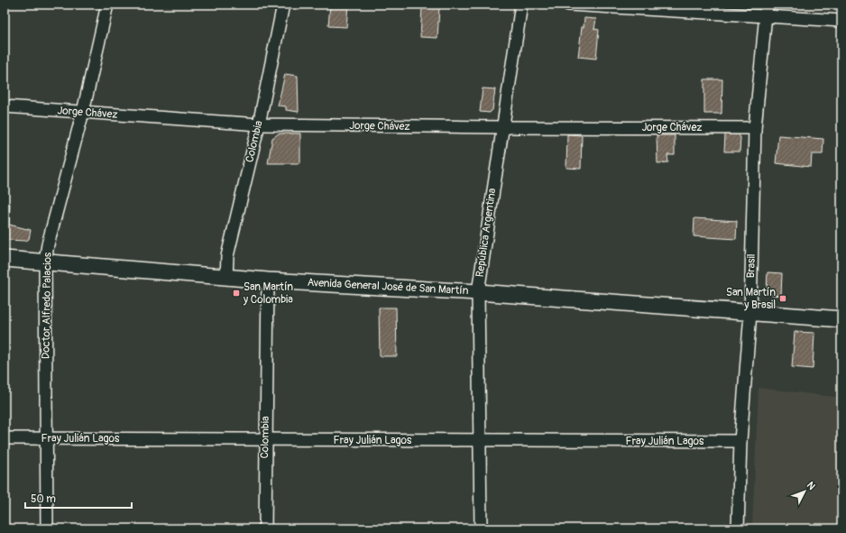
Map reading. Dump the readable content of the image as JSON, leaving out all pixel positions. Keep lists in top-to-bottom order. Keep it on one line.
{"streets":{"street":["Jorge Chávez","Colombia","República Argentina","Brasil","Avenida General José de San Martín","Doctor Alfredo Palacios","Fray Julián Lagos"]},"crossings":[["Jorge Chávez","Colombia"],["Jorge Chávez","República Argentina"],["Jorge Chávez","Brasil"],["Jorge Chávez","Doctor Alfredo Palacios"],["Colombia","Avenida General José de San Martín"],["Colombia","Fray Julián Lagos"],["República Argentina","Avenida General José de San Martín"],["República Argentina","Fray Julián Lagos"],["Brasil","Avenida General José de San Martín"],["Brasil","Fray Julián Lagos"],["Avenida General José de San Martín","Doctor Alfredo Palacios"],["Doctor Alfredo Palacios","Fray Julián Lagos"]],"places":{"transit":["San Martín y Colombia","San Martín y Brasil"]},"scale_bar":"50 m","north":"top right"}
